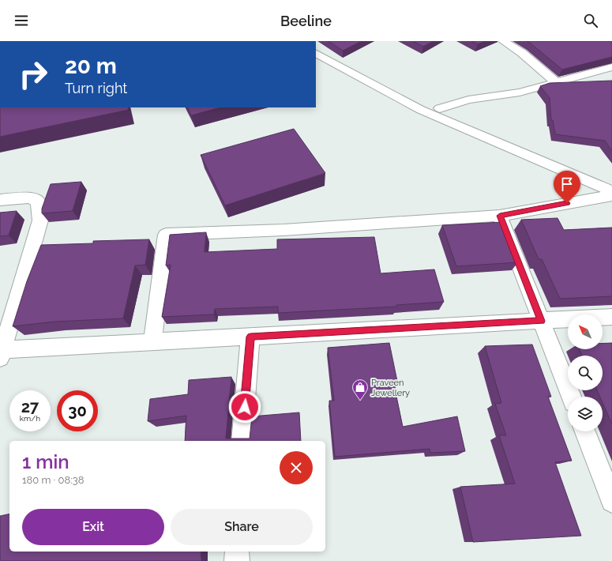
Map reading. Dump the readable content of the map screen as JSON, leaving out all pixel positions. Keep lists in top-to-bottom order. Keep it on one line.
{"places":{"shop":["Praveen Jewellery"]},"north":"top left","page":{"header":"Beeline","turn":["20 m","Turn right"],"speed":"27 km/h","limit":"30","heading":["1 min","180 m · 08:38"],"buttons":["Exit","Share"]}}
